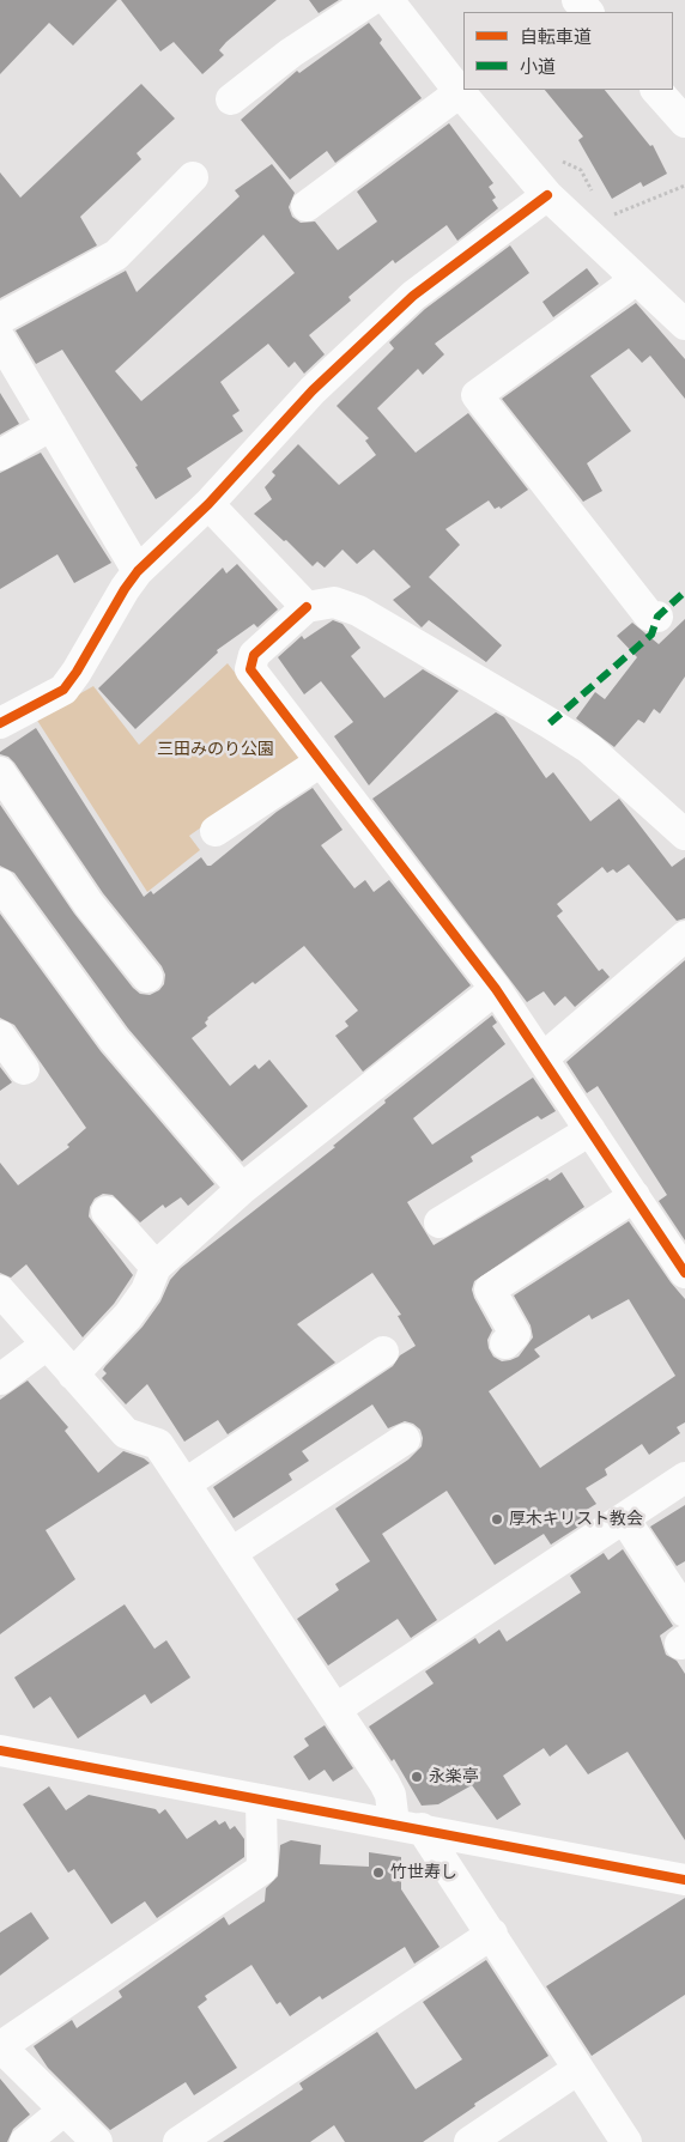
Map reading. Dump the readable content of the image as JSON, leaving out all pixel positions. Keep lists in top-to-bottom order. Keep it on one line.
{"parks":["三田みのり公園"],"places":["厚木キリスト教会","永楽亭","竹世寿し"],"legend":["自転車道","小道"]}
